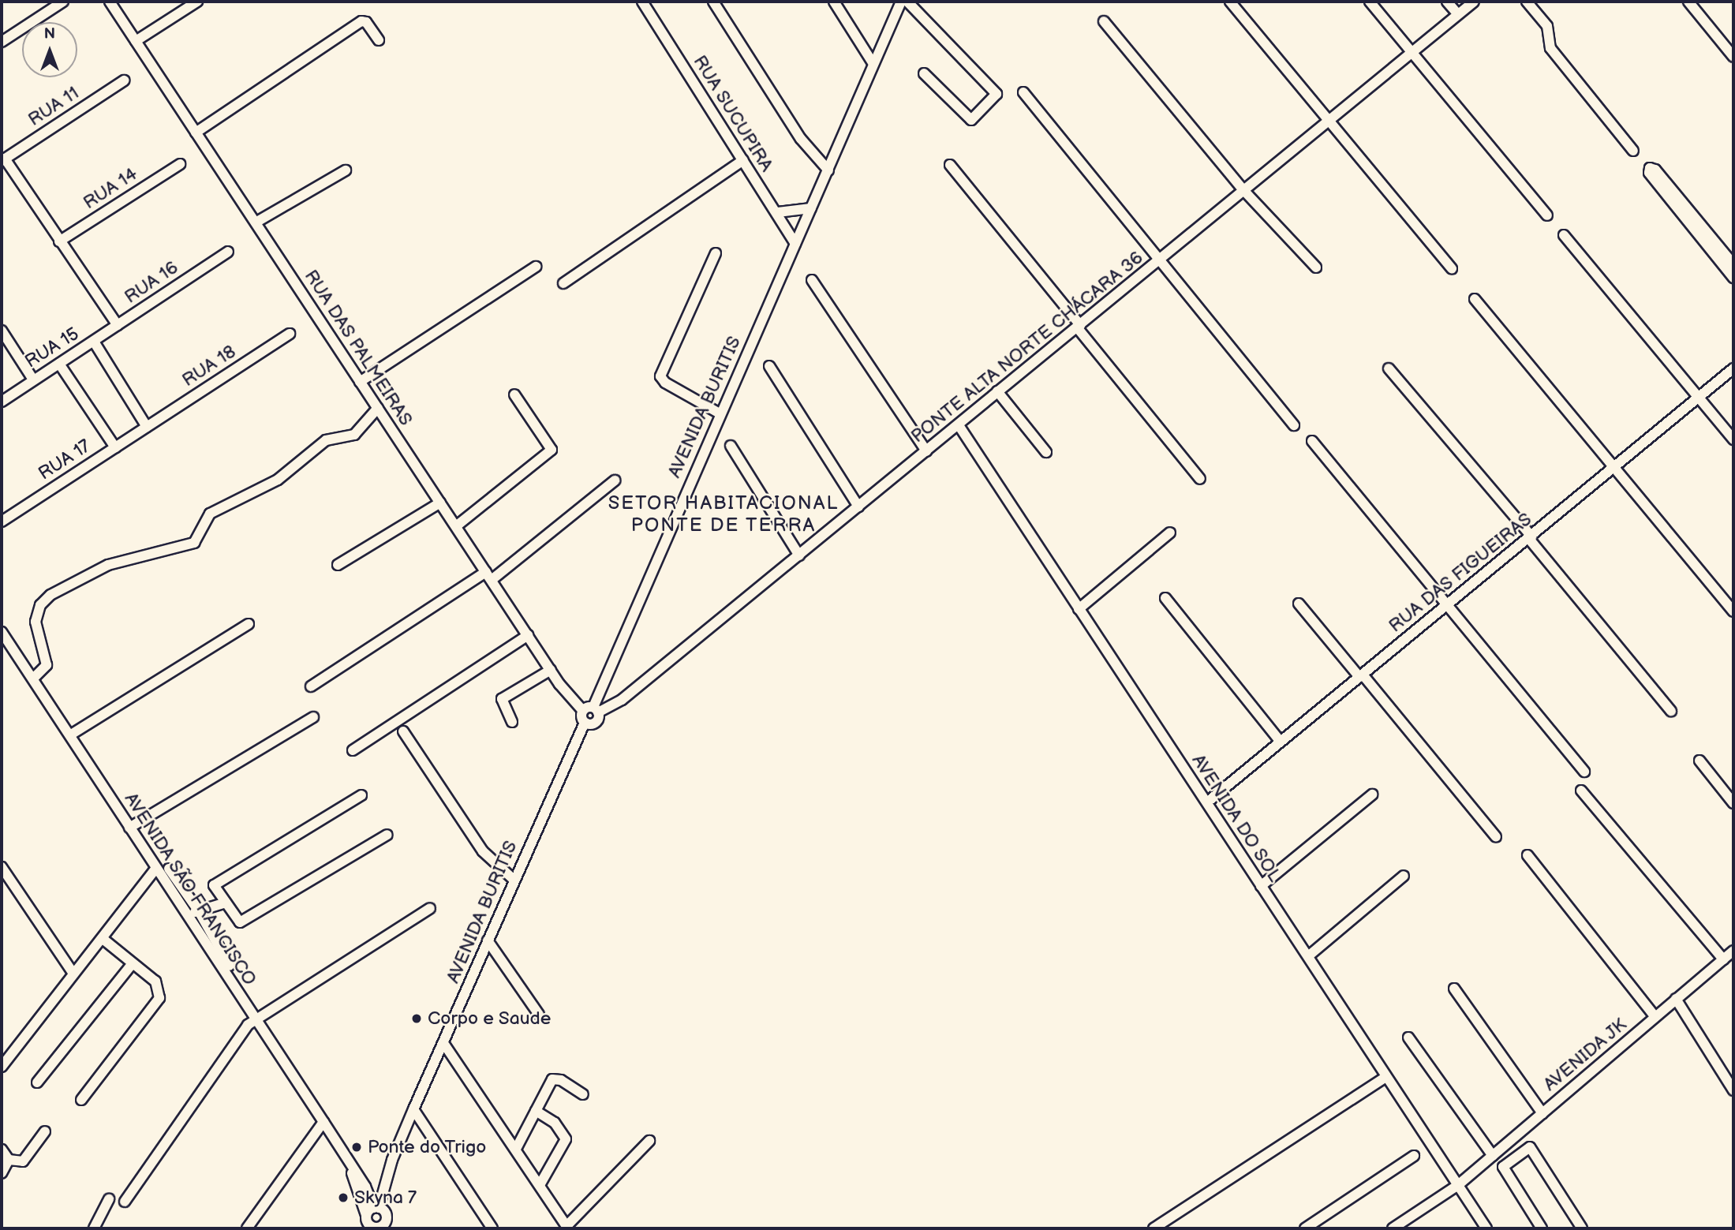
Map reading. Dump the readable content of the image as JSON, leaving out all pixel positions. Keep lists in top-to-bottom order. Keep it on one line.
{"streets":{"street":["RUA 11","RUA SUCUPIRA","RUA 14","RUA 16","PONTE ALTA NORTE CHÁCARA 36","RUA 15","RUA DAS PALMEIRAS","RUA 18","AVENIDA BURITIS","RUA 17","RUA DAS FIGUEIRAS","AVENIDA DO SOL","AVENIDA SÃO FRANCISCO","AVENIDA JK"]},"crossings":[["RUA SUCUPIRA","AVENIDA BURITIS"],["RUA 16","RUA 15"],["PONTE ALTA NORTE CHÁCARA 36","AVENIDA BURITIS"],["PONTE ALTA NORTE CHÁCARA 36","AVENIDA DO SOL"],["RUA 18","RUA 17"],["AVENIDA BURITIS","AVENIDA SÃO FRANCISCO"],["RUA DAS FIGUEIRAS","AVENIDA DO SOL"],["AVENIDA DO SOL","AVENIDA JK"]],"districts":["SETOR HABITACIONAL PONTE DE TERRA"],"places":["Corpo e Saude","Ponte do Trigo","Skyna 7"],"north":"top"}
